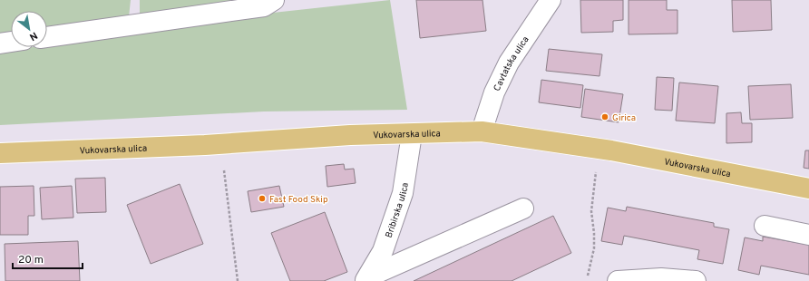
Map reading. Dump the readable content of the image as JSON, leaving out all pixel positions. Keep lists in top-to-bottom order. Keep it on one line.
{"streets":{"main road":["Vukovarska ulica"],"street":["Cavtatska ulica","Bribirska ulica"]},"crossings":[["Cavtatska ulica","Vukovarska ulica"],["Vukovarska ulica","Bribirska ulica"]],"places":["Girica","Fast Food Skip"],"scale_bar":"20 m","north":"bottom right"}
